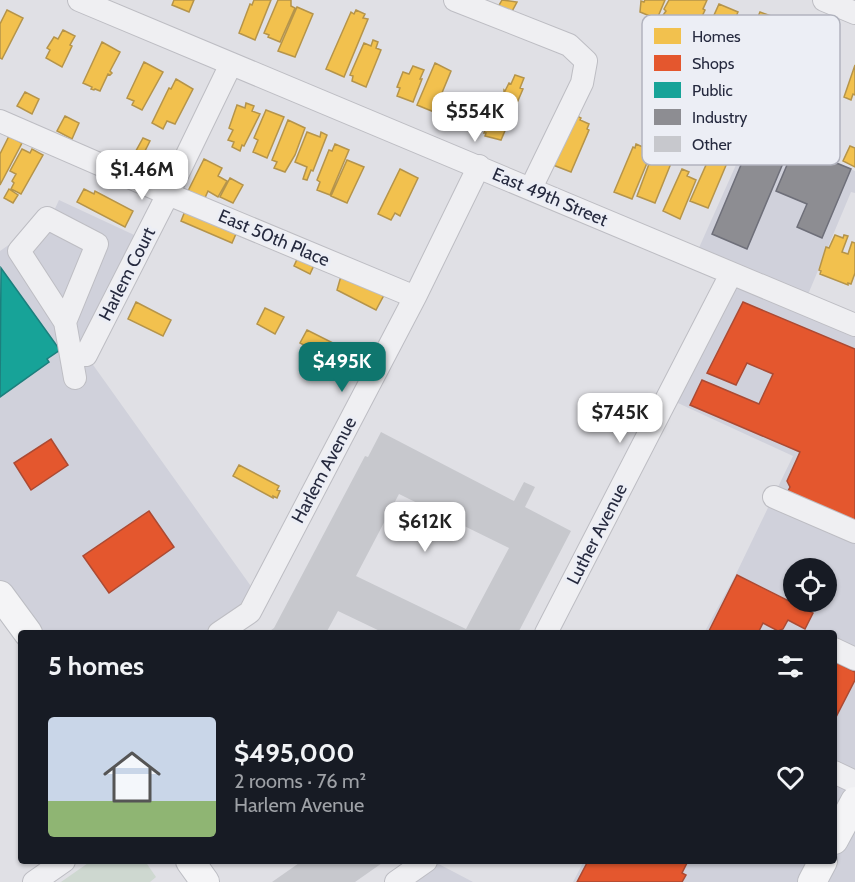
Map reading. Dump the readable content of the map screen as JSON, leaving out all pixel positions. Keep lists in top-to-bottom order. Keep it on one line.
{"streets":{"street":["East 49th Street","East 50th Place","Harlem Court","Harlem Avenue","Luther Avenue"]},"crossings":[["East 49th Street","Harlem Court"],["East 49th Street","Harlem Avenue"],["East 49th Street","Luther Avenue"],["East 50th Place","Harlem Court"],["East 50th Place","Harlem Avenue"]],"legend":["Homes","Shops","Public","Industry","Other"],"page":{"price":["$554K","$1.46M","$495K","$745K","$612K"],"heading":"5 homes","list":[{"name":"$495,000","note":"2 rooms · 76 m² · Harlem Avenue"}]}}
